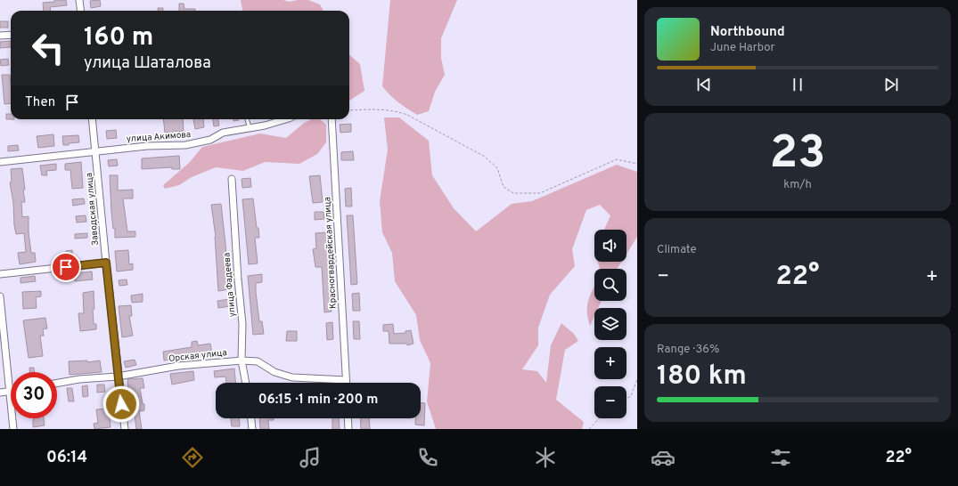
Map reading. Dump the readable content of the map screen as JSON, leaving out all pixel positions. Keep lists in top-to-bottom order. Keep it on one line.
{"streets":{"street":["улица Акимова","Заводская улица","Красногвардейская улица","улица Фадеева","Орская улица"]},"crossings":[["улица Акимова","Заводская улица"],["Заводская улица","Орская улица"],["Красногвардейская улица","Орская улица"],["улица Фадеева","Орская улица"]],"page":{"turn":["160 m","улица Шаталова"],"song":["Northbound","June Harbor"],"then":"Then","tile":[["23","km/h"],"Climate",["Range · 36%","180 km"]],"map_buttons":["+","−"],"heat":["−","22°","+"],"limit":"30","trip":"06:15 · 1 min · 200 m","tabs":["06:14","22°"]}}
